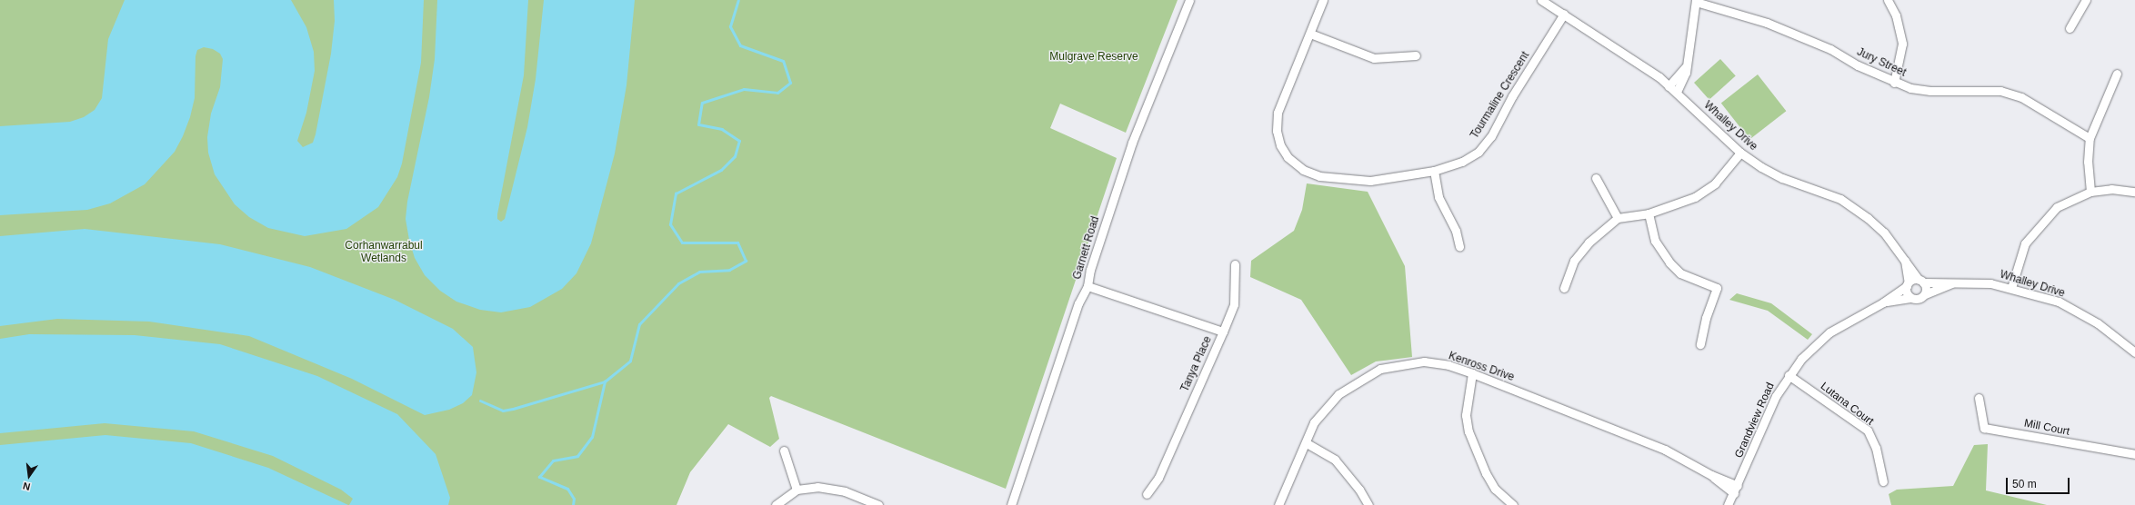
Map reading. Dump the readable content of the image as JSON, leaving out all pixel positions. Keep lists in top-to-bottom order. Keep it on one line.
{"streets":{"street":["Jury Street","Tourmaline Crescent","Whalley Drive","Garnett Road","Tanya Place","Kenross Drive","Lutana Court","Grandview Road","Mill Court"]},"crossings":[["Tourmaline Crescent","Whalley Drive"],["Whalley Drive","Grandview Road"],["Garnett Road","Tanya Place"],["Kenross Drive","Grandview Road"],["Lutana Court","Grandview Road"]],"parks":["Mulgrave Reserve","Corhanwarrabul Wetlands"],"scale_bar":"50 m","north":"bottom"}
